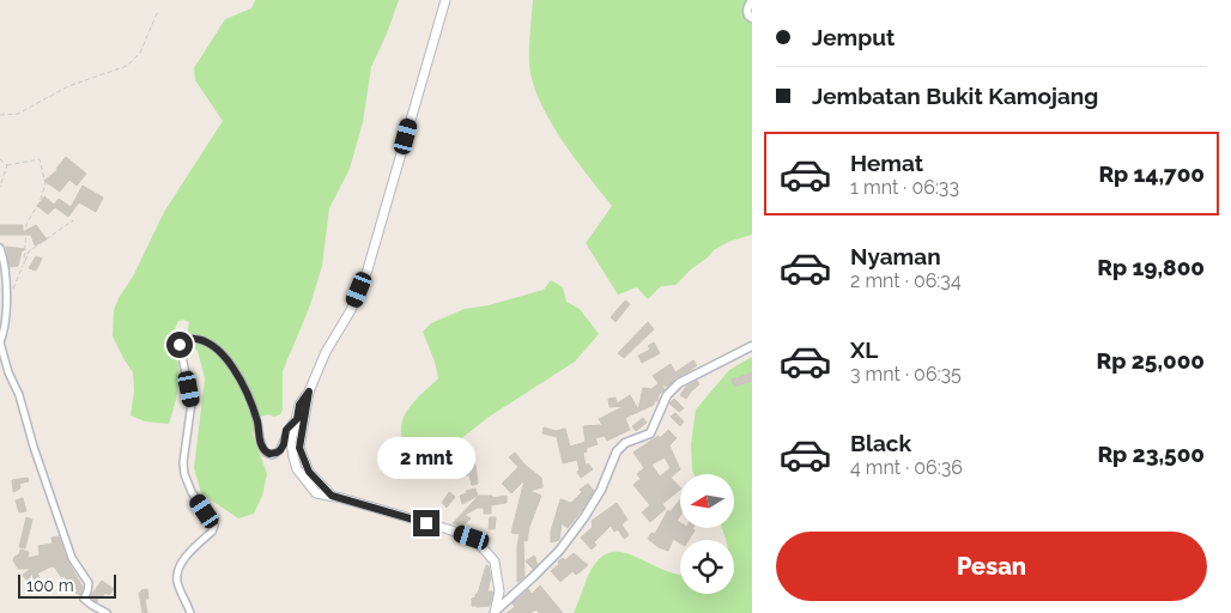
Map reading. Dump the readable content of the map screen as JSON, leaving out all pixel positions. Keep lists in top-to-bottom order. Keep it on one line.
{"scale_bar":"100 m","north":"left","page":{"banner":["Jemput","Jembatan Bukit Kamojang"],"list":[{"name":"Hemat","note":"1 mnt · 06:33","value":"Rp 14,700"},{"name":"Nyaman","note":"2 mnt · 06:34","value":"Rp 19,800"},{"name":"XL","note":"3 mnt · 06:35","value":"Rp 25,000"},{"name":"Black","note":"4 mnt · 06:36","value":"Rp 23,500"}],"bubble":"2 mnt","buttons":"Pesan","scale":"100 m"}}
